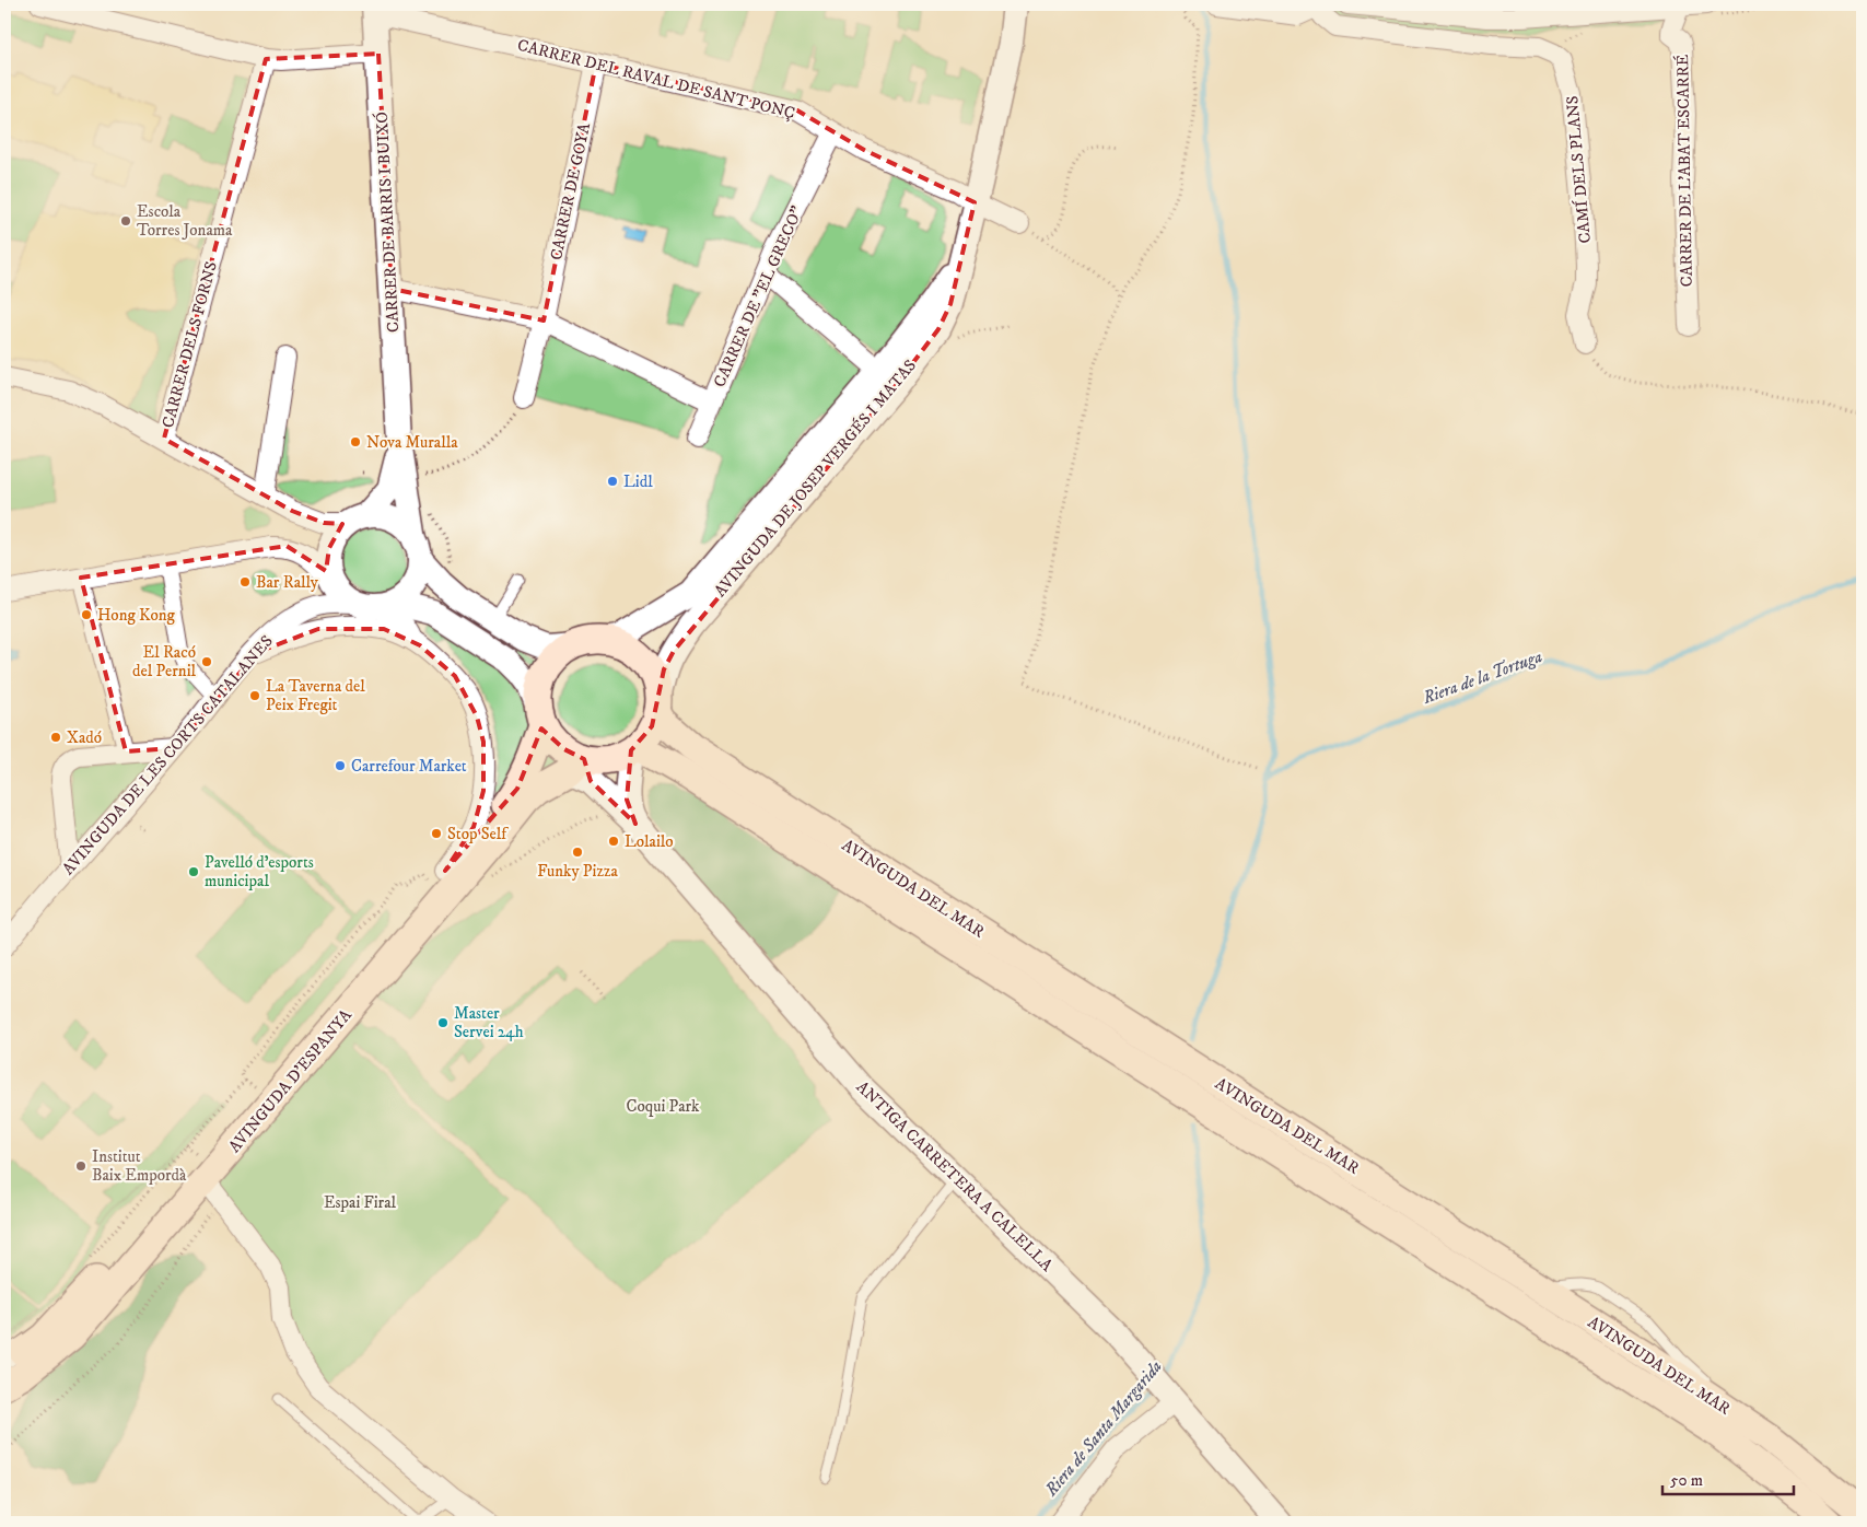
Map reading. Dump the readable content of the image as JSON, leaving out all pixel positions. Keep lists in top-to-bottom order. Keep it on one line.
{"streets":{"main road":["AVINGUDA DEL MAR","AVINGUDA D'ESPANYA"],"street":["CARRER DEL RAVAL DE SANT PONÇ","CAMÍ DELS PLANS","CARRER DE L'ABAT ESCARRÉ","CARRER DE GOYA","CARRER DE BARRIS I BUIXÓ","CARRER DE \"EL GRECO\"","CARRER DELS FORNS","AVINGUDA DE JOSEP VERGÉS I MATAS","AVINGUDA DE LES CORTS CATALANES","ANTIGA CARRETERA A CALELLA"]},"crossings":[["CARRER DEL RAVAL DE SANT PONÇ","CARRER DE GOYA"],["CARRER DEL RAVAL DE SANT PONÇ","CARRER DE BARRIS I BUIXÓ"],["CARRER DEL RAVAL DE SANT PONÇ","CARRER DE \"EL GRECO\""],["CARRER DEL RAVAL DE SANT PONÇ","AVINGUDA DE JOSEP VERGÉS I MATAS"],["CARRER DE BARRIS I BUIXÓ","AVINGUDA DE JOSEP VERGÉS I MATAS"],["CARRER DE BARRIS I BUIXÓ","AVINGUDA DE LES CORTS CATALANES"],["CARRER DE BARRIS I BUIXÓ","AVINGUDA D'ESPANYA"],["AVINGUDA DE JOSEP VERGÉS I MATAS","AVINGUDA DE LES CORTS CATALANES"],["AVINGUDA DE JOSEP VERGÉS I MATAS","AVINGUDA DEL MAR"],["AVINGUDA DE JOSEP VERGÉS I MATAS","AVINGUDA D'ESPANYA"],["AVINGUDA DE JOSEP VERGÉS I MATAS","ANTIGA CARRETERA A CALELLA"],["AVINGUDA DE LES CORTS CATALANES","AVINGUDA D'ESPANYA"],["AVINGUDA DEL MAR","AVINGUDA D'ESPANYA"],["AVINGUDA DEL MAR","ANTIGA CARRETERA A CALELLA"],["AVINGUDA D'ESPANYA","ANTIGA CARRETERA A CALELLA"]],"water":["Riera de la Tortuga","Riera de Santa Margarida"],"parks":["Coqui Park","Espai Firal"],"places":["Escola Torres Jonama","Nova Muralla","Lidl","Bar Rally","Hong Kong","El Racó del Pernil","La Taverna del Peix Fregit","Xadó","Carrefour Market","Stop Self","Lolailo","Funky Pizza","Pavelló d'esports municipal","Master Servei 24h","Institut Baix Empordà"],"scale_bar":"50 m"}
